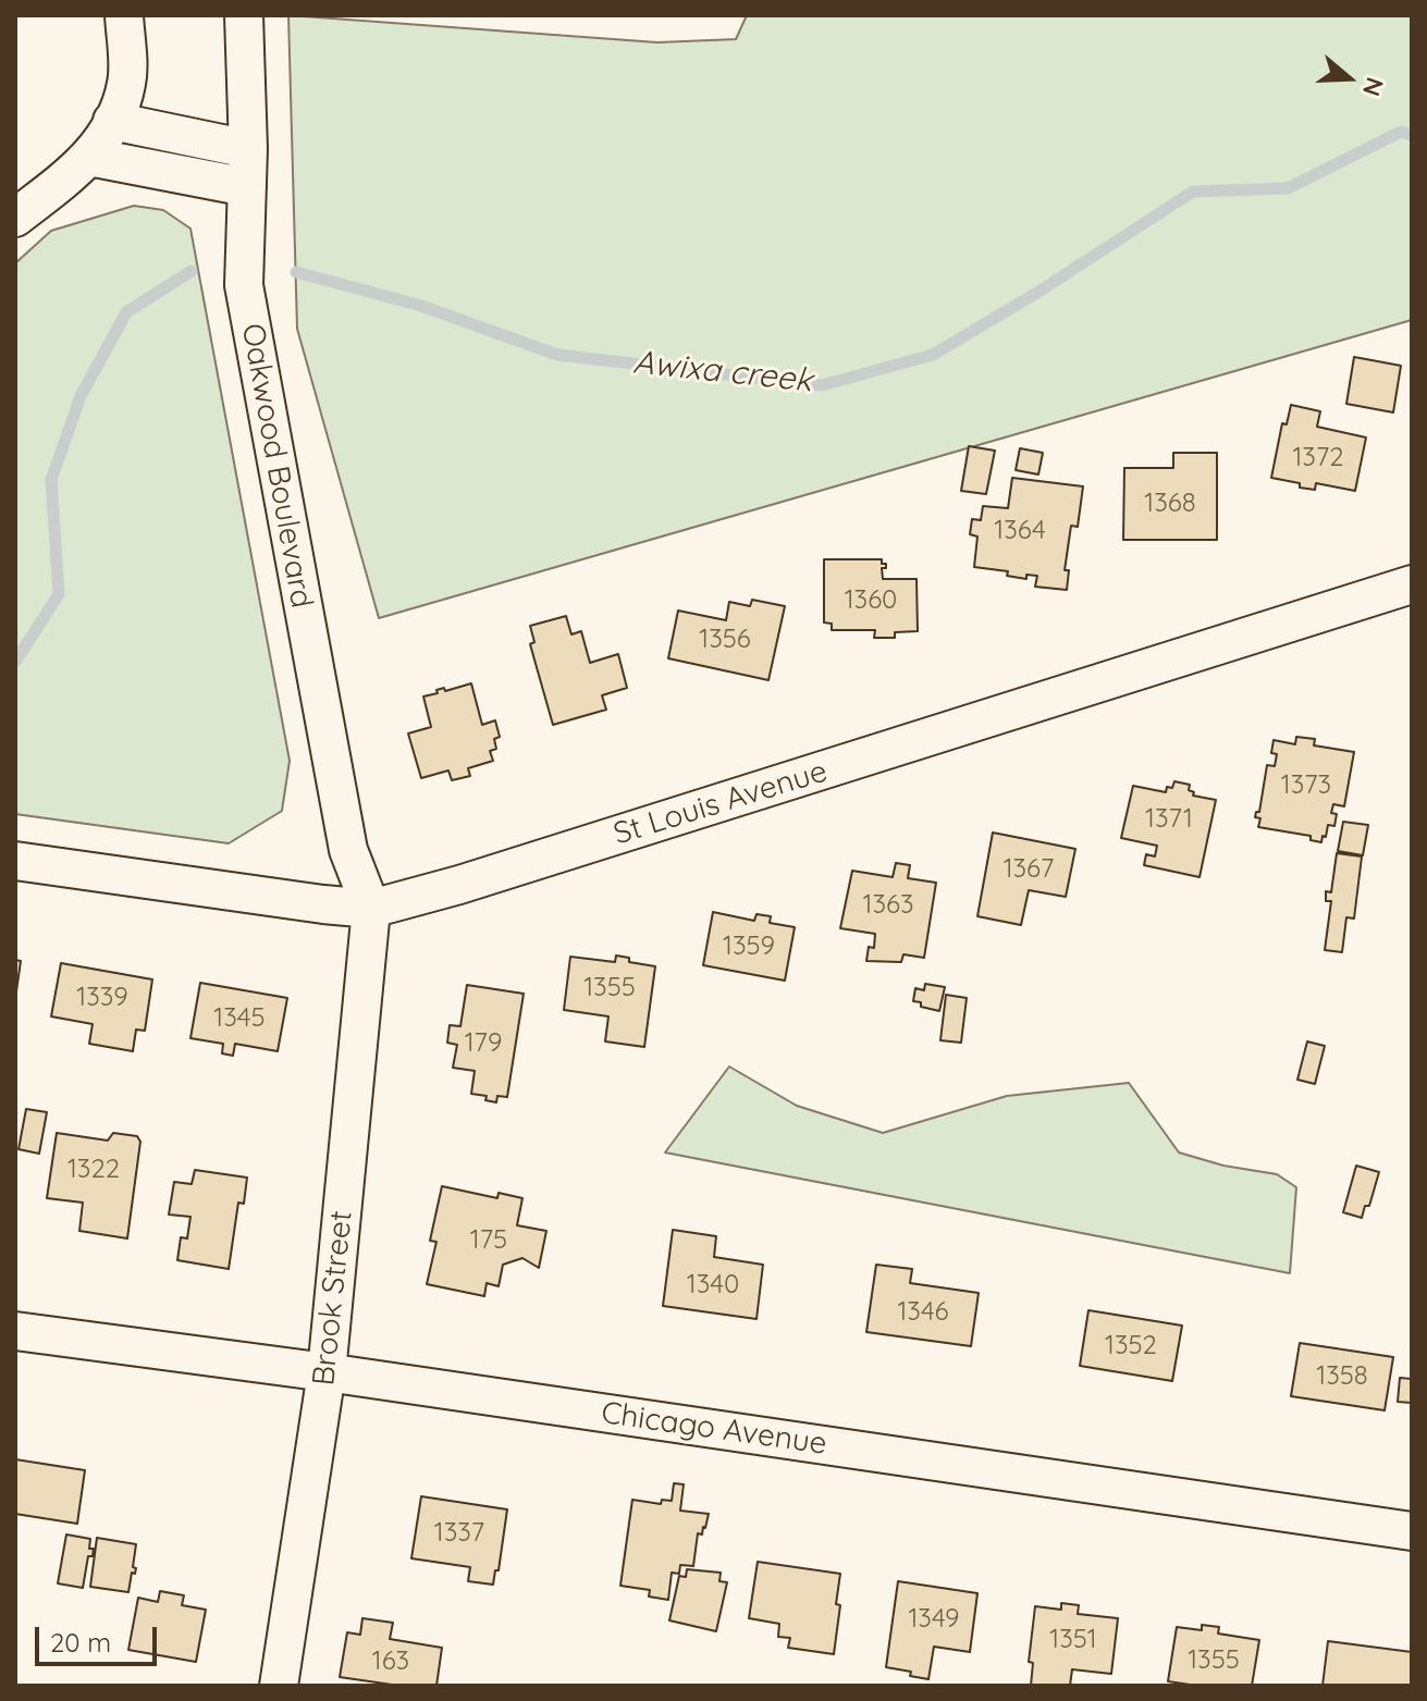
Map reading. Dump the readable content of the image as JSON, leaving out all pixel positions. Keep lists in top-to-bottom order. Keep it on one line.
{"streets":{"street":["Oakwood Boulevard","St Louis Avenue","Brook Street","Chicago Avenue"]},"crossings":[["Oakwood Boulevard","St Louis Avenue"],["Oakwood Boulevard","Brook Street"],["St Louis Avenue","Brook Street"],["Brook Street","Chicago Avenue"]],"water":["Awixa creek"],"house_numbers":["1372","1368","1364","1360","1356","1373","1371","1367","1363","1359","1355","1339","1345","179","1322","175","1340","1346","1352","1358","1337","1349","1351","1355","163"],"scale_bar":"20 m","north":"right"}
